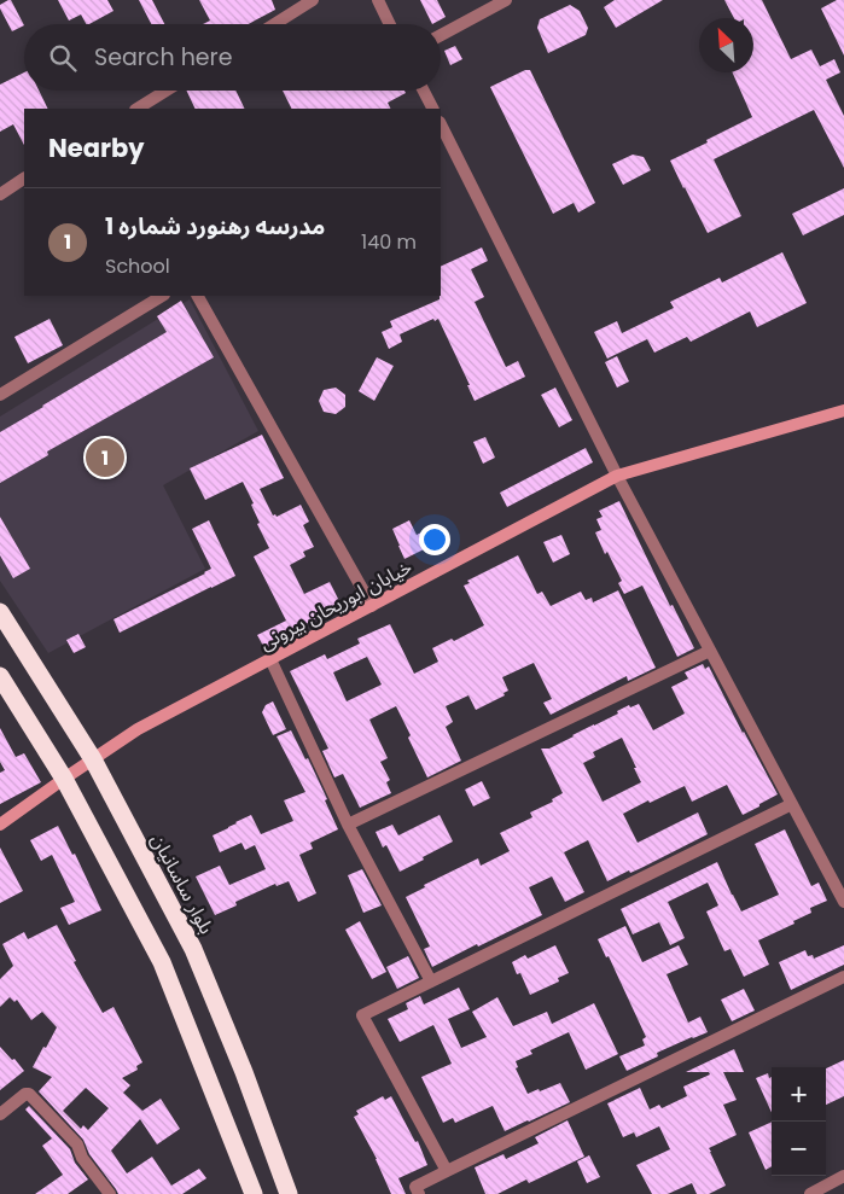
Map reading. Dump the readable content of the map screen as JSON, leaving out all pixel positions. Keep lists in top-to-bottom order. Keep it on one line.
{"streets":{"highway":["بلوار ساسانیان"],"street":["خیابان ابوریحان بیرونی"]},"crossings":[["خیابان ابوریحان بیرونی","بلوار ساسانیان"]],"north":"top left","page":{"search":"Search here","heading":"Nearby","list":[{"mark":"1","name":"مدرسه رهنورد شماره 1","note":"School","value":"140 m"}],"pins":"1","map_buttons":["+","−"]}}
